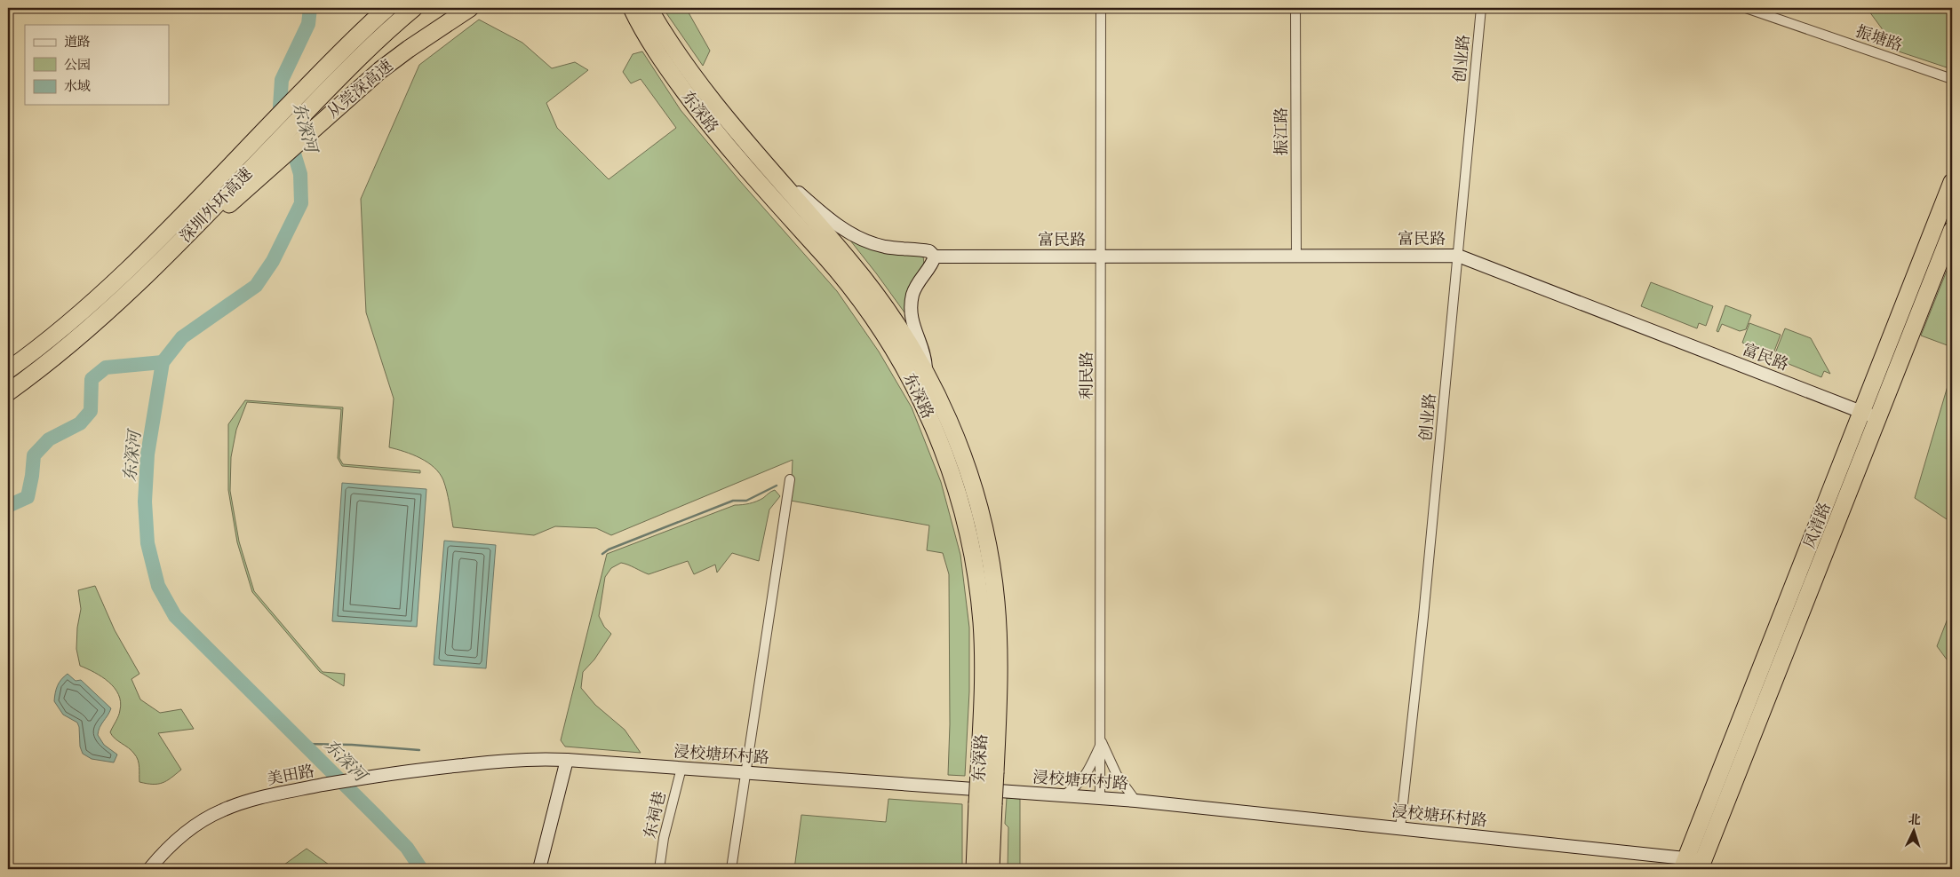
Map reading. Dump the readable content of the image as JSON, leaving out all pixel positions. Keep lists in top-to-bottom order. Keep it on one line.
{"streets":{"highway":["从莞深高速","东深路","深圳外环高速","凤清路"],"street":["振塘路","创业路","振江路","富民路","利民路","浸校塘环村路","美田路","东祠巷"]},"crossings":[["创业路","富民路"],["创业路","浸校塘环村路"],["从莞深高速","深圳外环高速"],["东深路","富民路"],["振江路","富民路"],["富民路","利民路"],["富民路","凤清路"],["利民路","浸校塘环村路"],["凤清路","浸校塘环村路"],["浸校塘环村路","美田路"],["浸校塘环村路","东祠巷"]],"water":["东深河"],"legend":["道路","公园","水域"],"north":"top"}
